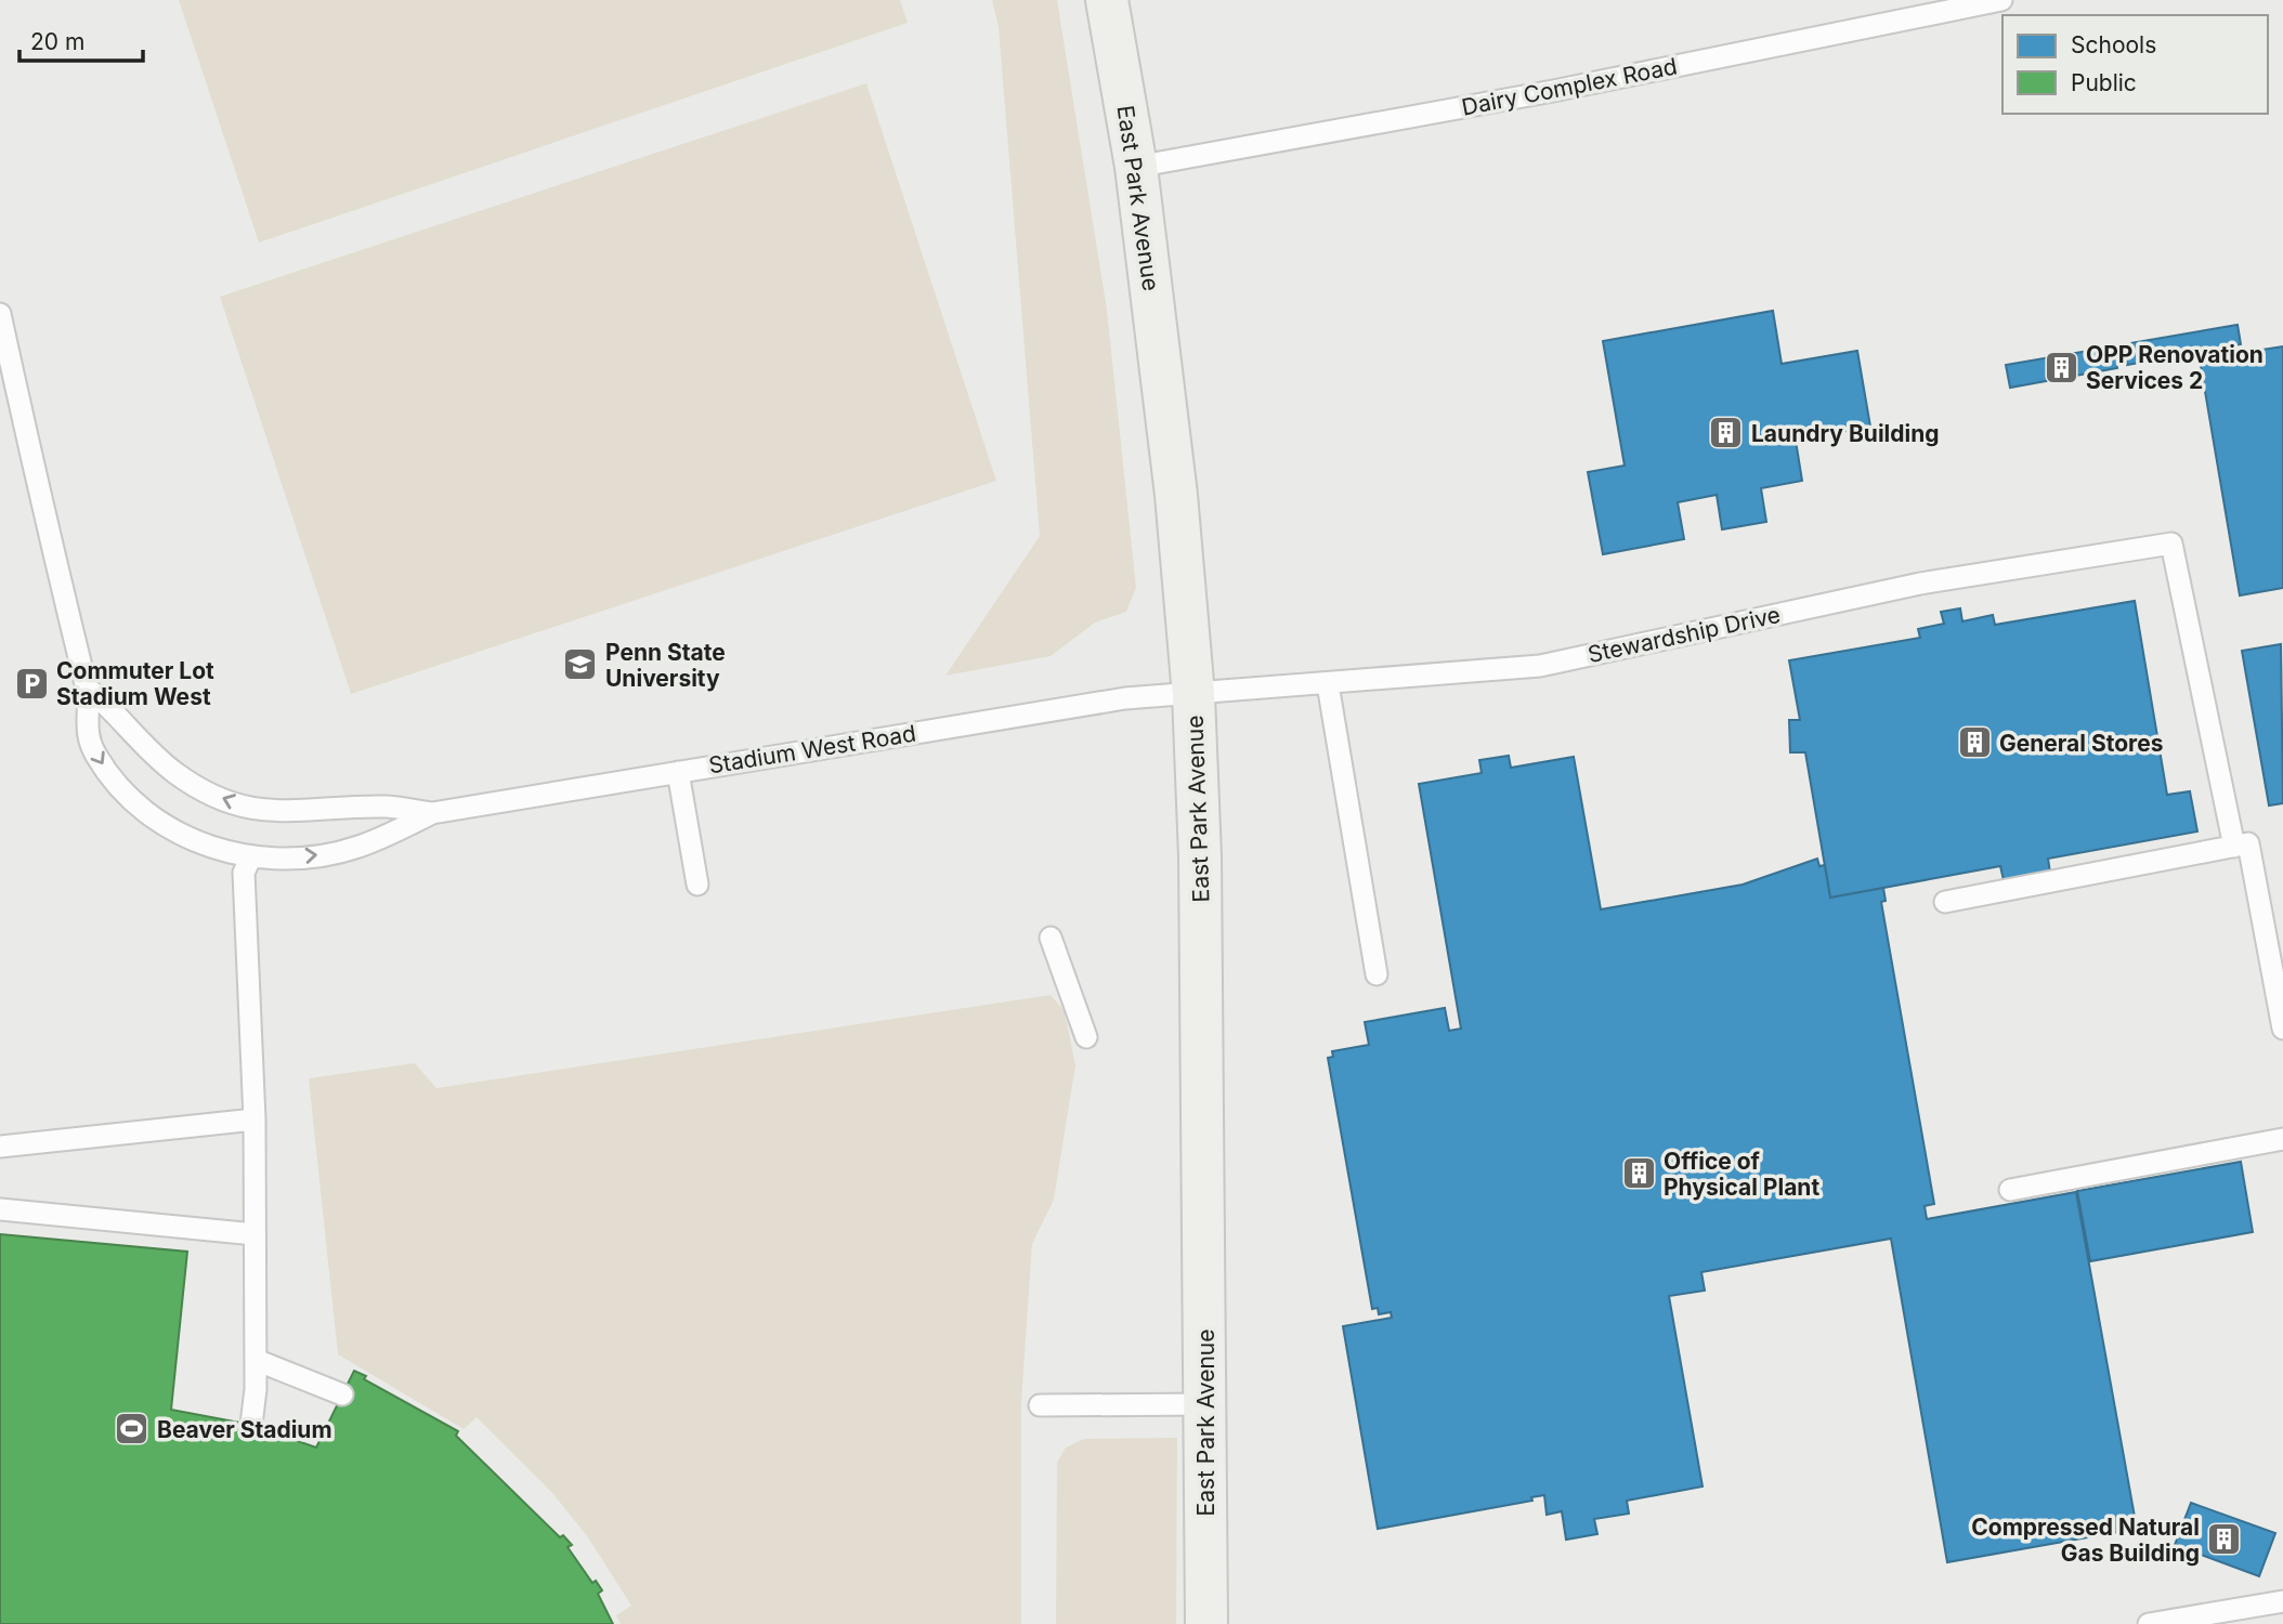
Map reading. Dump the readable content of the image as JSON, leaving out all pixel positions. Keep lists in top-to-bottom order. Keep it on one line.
{"streets":{"main road":["East Park Avenue"],"lane":["Dairy Complex Road","Stewardship Drive","Stadium West Road"]},"crossings":[["Dairy Complex Road","East Park Avenue"],["East Park Avenue","Stewardship Drive"],["East Park Avenue","Stadium West Road"],["Stewardship Drive","Stadium West Road"]],"places":{"building":["OPP Renovation Services 2","Laundry Building","General Stores","Office of Physical Plant","Compressed Natural Gas Building"],"school or university":["Penn State University"],"parking":["Commuter Lot Stadium West"],"sports":["Beaver Stadium"]},"legend":["Schools","Public"],"scale_bar":"20 m"}
